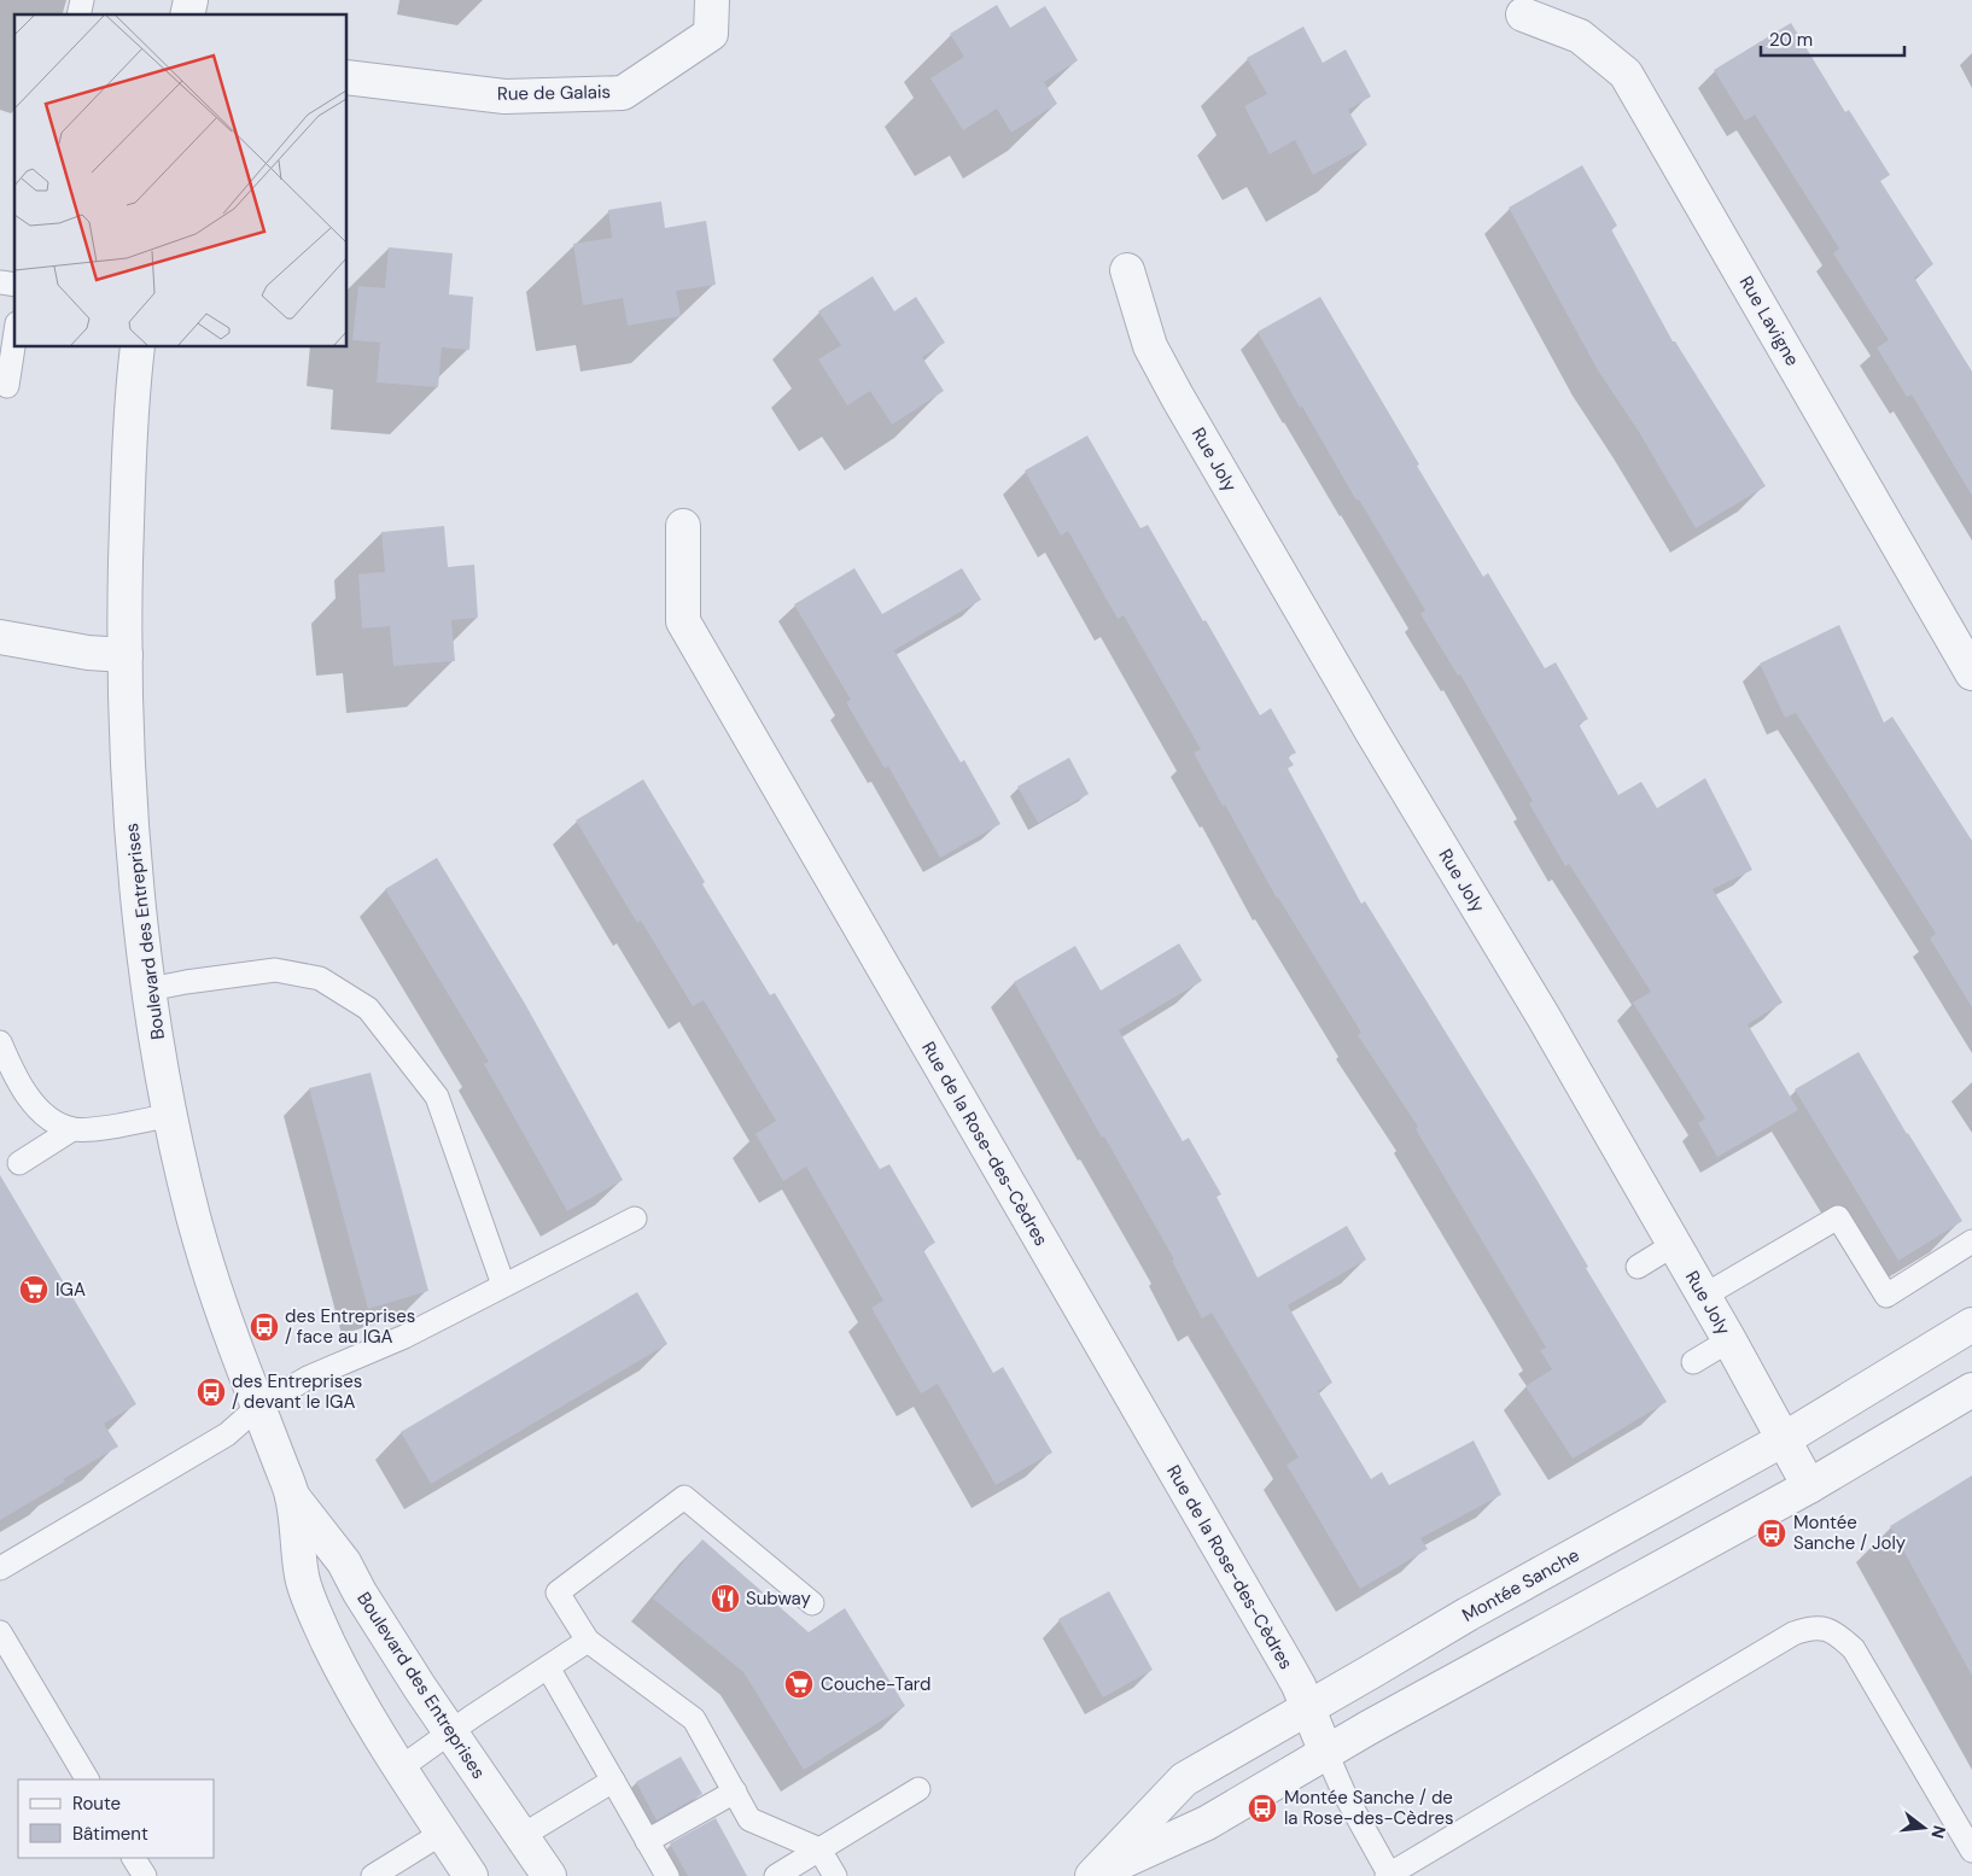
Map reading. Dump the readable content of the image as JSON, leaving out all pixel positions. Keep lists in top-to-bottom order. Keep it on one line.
{"streets":{"street":["Rue de Galais","Rue Lavigne","Rue Joly","Boulevard des Entreprises","Rue de la Rose-des-Cèdres","Montée Sanche"]},"crossings":[["Rue Joly","Montée Sanche"],["Rue de la Rose-des-Cèdres","Montée Sanche"]],"places":{"supermarket":["IGA","Couche-Tard"],"bus stop":["des Entreprises / face au IGA","des Entreprises / devant le IGA","Montée Sanche / Joly","Montée Sanche / de la Rose-des-Cèdres"],"restaurant":["Subway"]},"legend":["Route","Bâtiment"],"scale_bar":"20 m","north":"right"}
